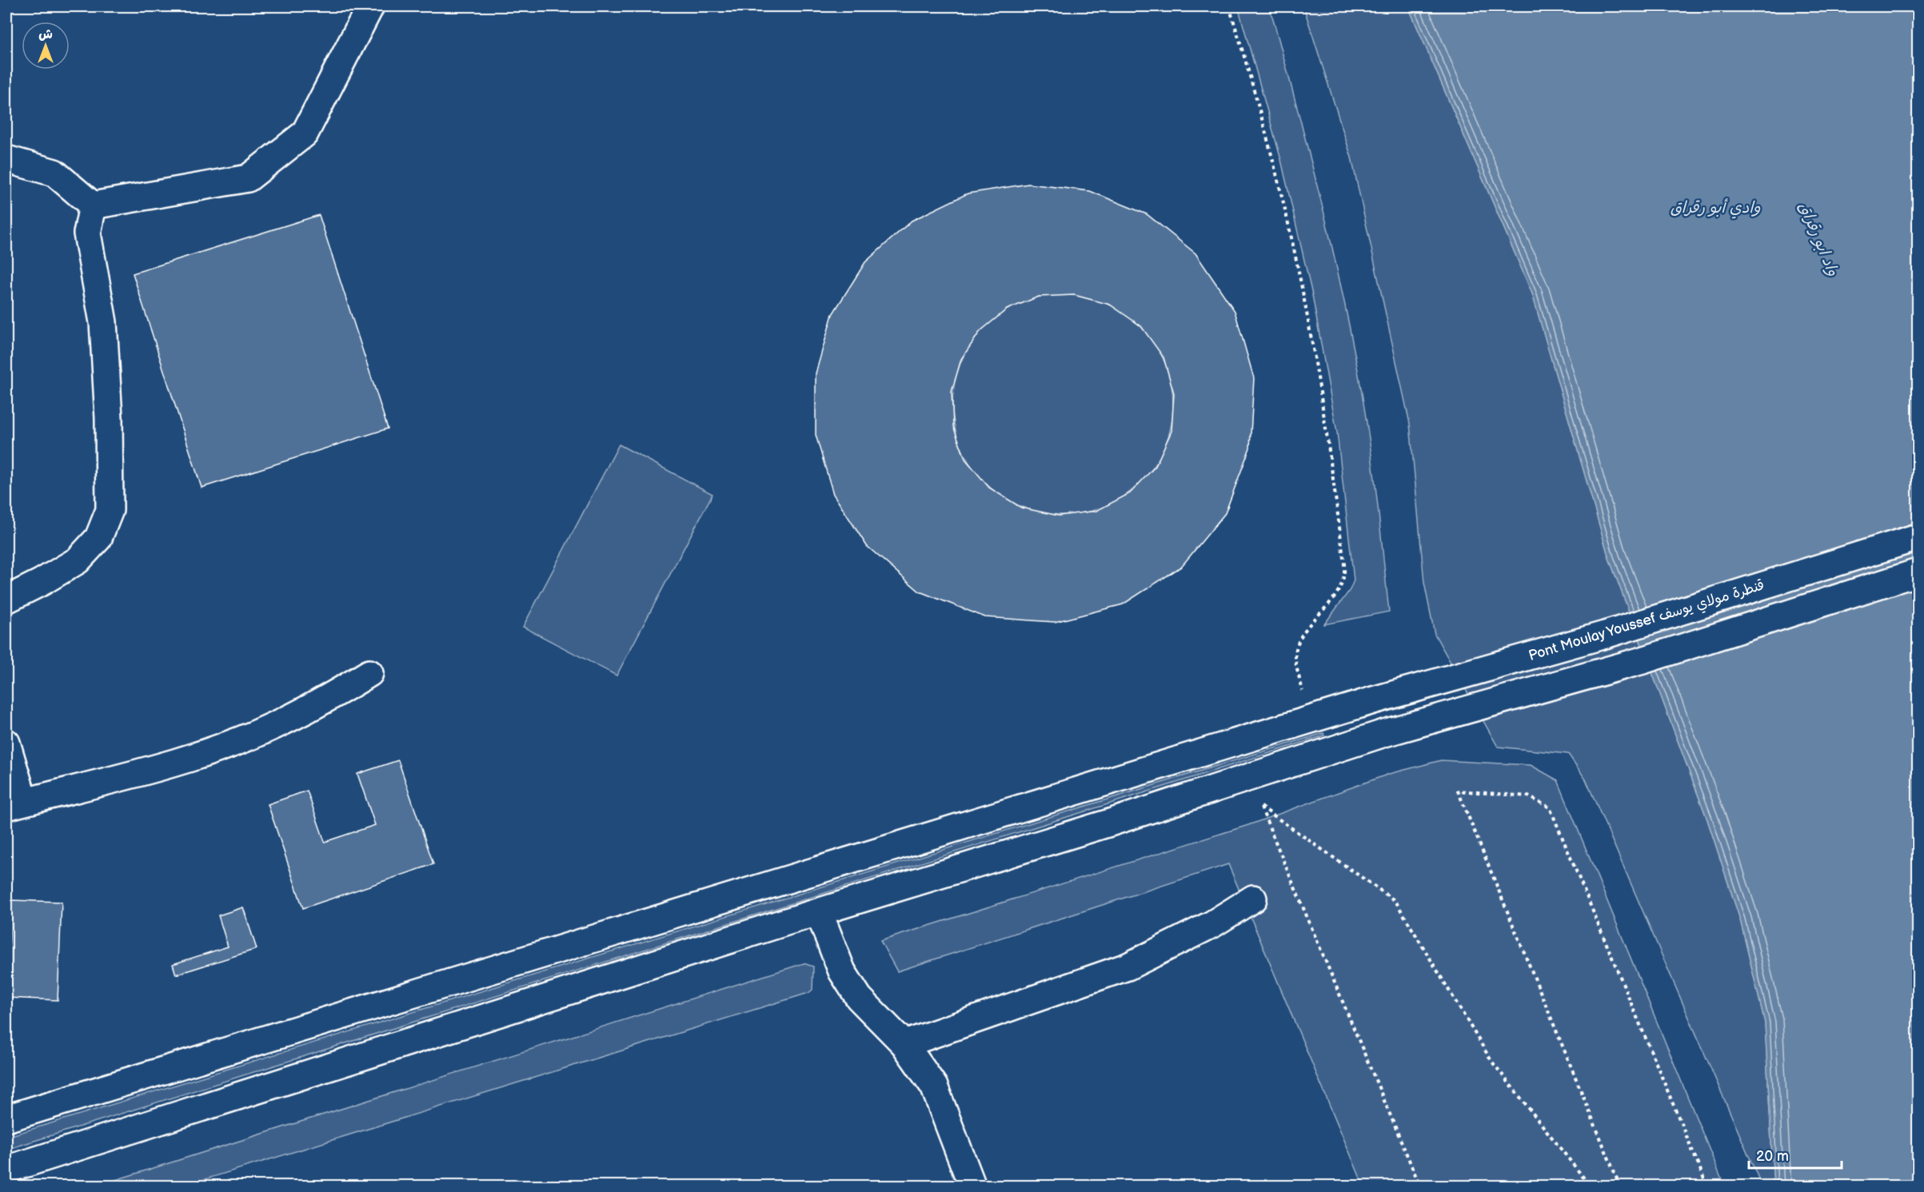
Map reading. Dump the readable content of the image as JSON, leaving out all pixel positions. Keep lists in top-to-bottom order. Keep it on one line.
{"streets":{"street":["Pont Moulay Youssef قنطرة مولاي يوسف"]},"water":["وادي أبو رقراق","واد ابو رقراق"],"scale_bar":"20 m","north":"top"}
